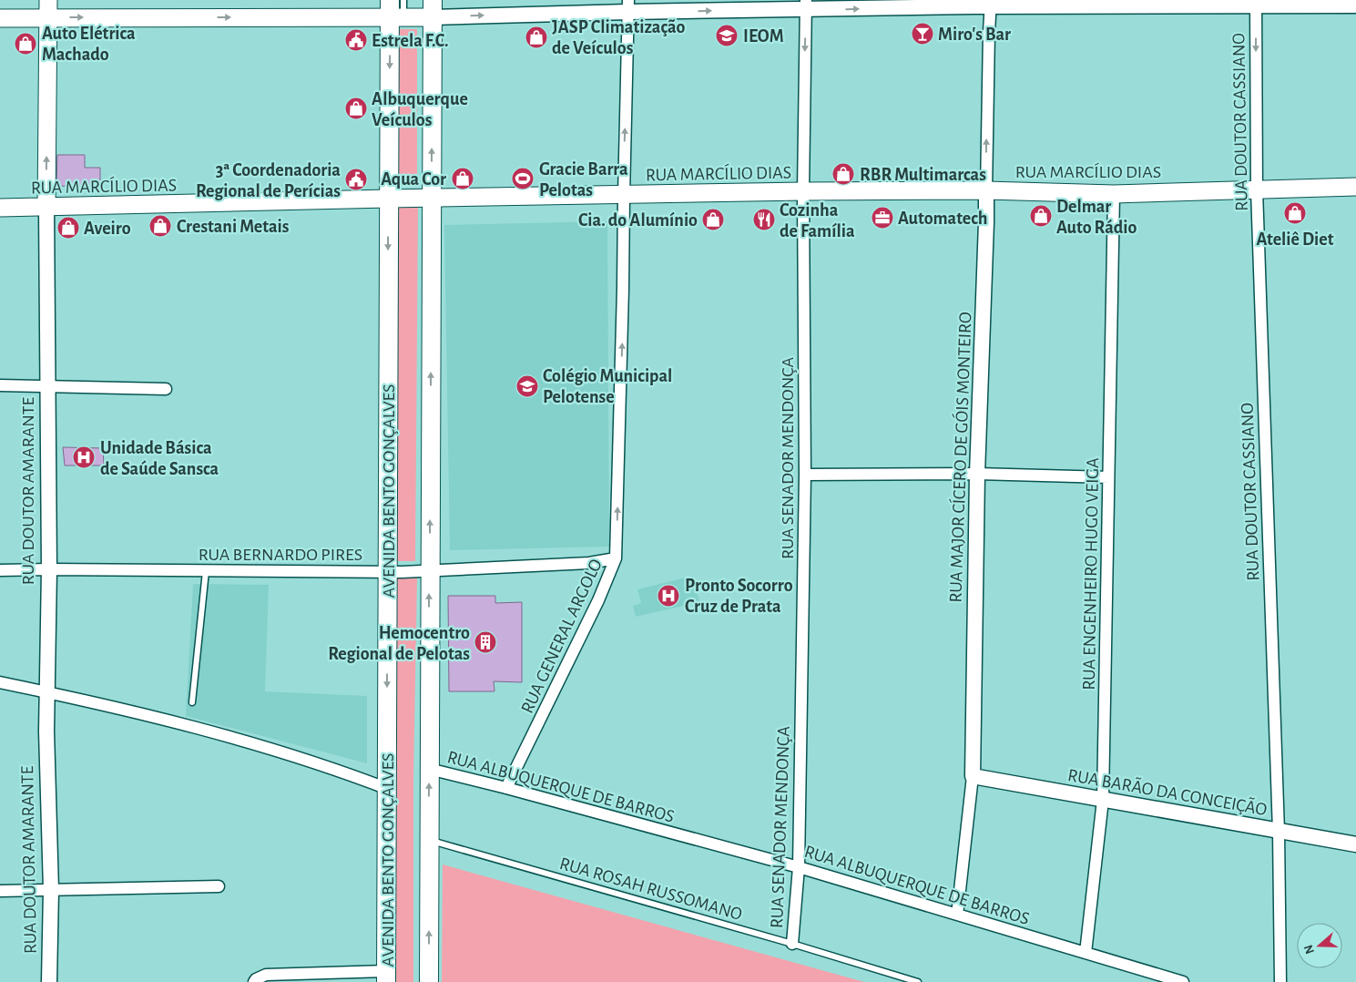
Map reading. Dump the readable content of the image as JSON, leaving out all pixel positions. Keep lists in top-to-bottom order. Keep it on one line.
{"streets":{"main road":["RUA MARCÍLIO DIAS","RUA DOUTOR AMARANTE","AVENIDA BENTO GONÇALVES"],"street":["RUA DOUTOR CASSIANO","RUA MAJOR CÍCERO DE GÓIS MONTEIRO","RUA SENADOR MENDONÇA","RUA BERNARDO PIRES","RUA ENGENHEIRO HUGO VEIGA","RUA GENERAL ARGOLO","RUA ALBUQUERQUE DE BARROS","RUA BARÃO DA CONCEIÇÃO"],"lane":["RUA ROSAH RUSSOMANO"]},"crossings":[["RUA DOUTOR CASSIANO","RUA MARCÍLIO DIAS"],["RUA DOUTOR CASSIANO","RUA BARÃO DA CONCEIÇÃO"],["RUA MARCÍLIO DIAS","RUA MAJOR CÍCERO DE GÓIS MONTEIRO"],["RUA MARCÍLIO DIAS","RUA SENADOR MENDONÇA"],["RUA MARCÍLIO DIAS","RUA DOUTOR AMARANTE"],["RUA MARCÍLIO DIAS","AVENIDA BENTO GONÇALVES"],["RUA MARCÍLIO DIAS","RUA ENGENHEIRO HUGO VEIGA"],["RUA MARCÍLIO DIAS","RUA GENERAL ARGOLO"],["RUA MAJOR CÍCERO DE GÓIS MONTEIRO","RUA ALBUQUERQUE DE BARROS"],["RUA MAJOR CÍCERO DE GÓIS MONTEIRO","RUA BARÃO DA CONCEIÇÃO"],["RUA SENADOR MENDONÇA","RUA ALBUQUERQUE DE BARROS"],["RUA SENADOR MENDONÇA","RUA ROSAH RUSSOMANO"],["RUA DOUTOR AMARANTE","RUA BERNARDO PIRES"],["AVENIDA BENTO GONÇALVES","RUA BERNARDO PIRES"],["RUA BERNARDO PIRES","RUA GENERAL ARGOLO"],["RUA ENGENHEIRO HUGO VEIGA","RUA ALBUQUERQUE DE BARROS"],["RUA ENGENHEIRO HUGO VEIGA","RUA BARÃO DA CONCEIÇÃO"],["RUA GENERAL ARGOLO","RUA ALBUQUERQUE DE BARROS"]],"one_way":["RUA GENERAL ARGOLO"],"places":{"bar":["Miro's Bar"],"school or university":["IEOM","Colégio Municipal Pelotense"],"shop":["JASP Climatização de Veículos","Auto Elétrica Machado","Albuquerque Veículos","RBR Multimarcas","Aqua Cor","Ateliê Diet","Delmar Auto Rádio","Cia. do Alumínio","Crestani Metais","Aveiro"],"public building":["Estrela F.C.","3ª Coordenadoria Regional de Perícias"],"sports":["Gracie Barra Pelotas"],"office":["Automatech"],"restaurant":["Cozinha de Família"],"hospital":["Unidade Básica de Saúde Sansca","Pronto Socorro Cruz de Prata"],"building":["Hemocentro Regional de Pelotas"]},"north":"left"}
